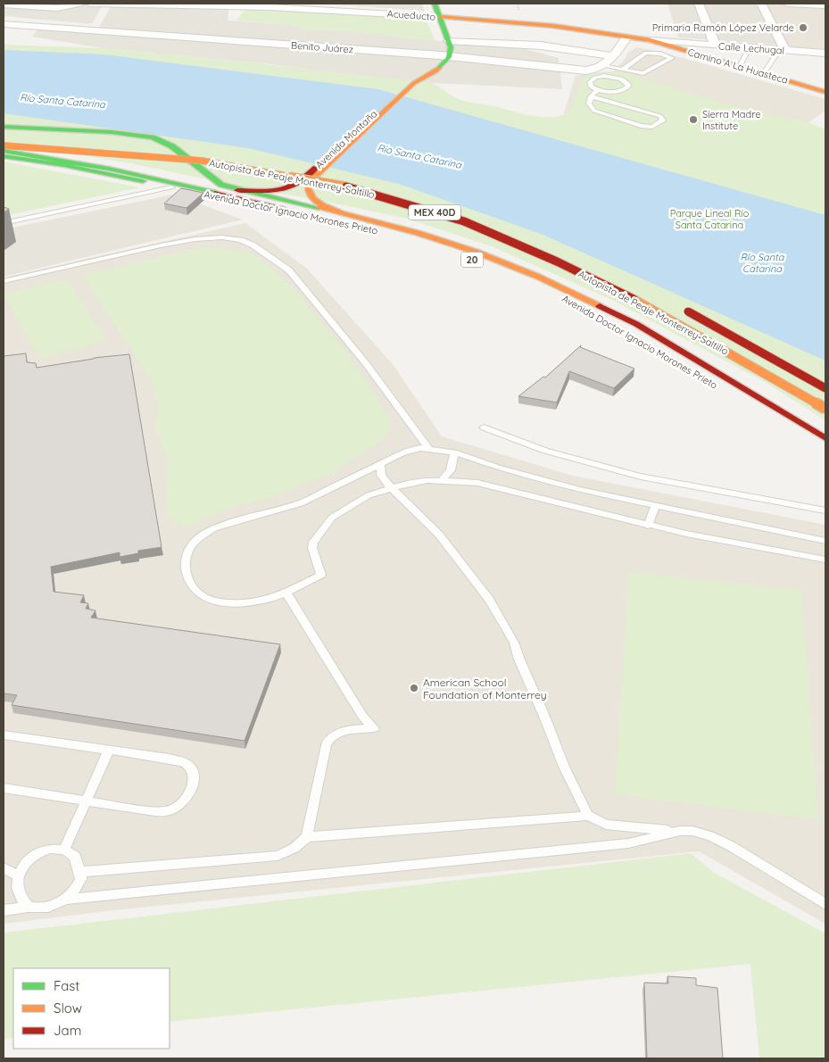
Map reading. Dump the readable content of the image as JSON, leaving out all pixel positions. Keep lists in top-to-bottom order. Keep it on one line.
{"streets":{"main road":["Acueducto","Camino A La Huasteca","Avenida Montaña","Autopista de Peaje Monterrey-Saltillo","Avenida Doctor Ignacio Morones Prieto","MEX 40D","20"],"street":["Benito Juárez","Calle Lechugal"]},"crossings":[["Acueducto","Calle Lechugal"],["Acueducto","Camino A La Huasteca"],["Benito Juárez","Avenida Montaña"],["Calle Lechugal","Camino A La Huasteca"],["Avenida Montaña","Avenida Doctor Ignacio Morones Prieto"]],"water":["Río Santa Catarina"],"parks":["Parque Lineal Río Santa Catarina"],"places":["Primaria Ramón López Velarde","Sierra Madre Institute","American School Foundation of Monterrey"],"legend":["Fast","Slow","Jam"]}
